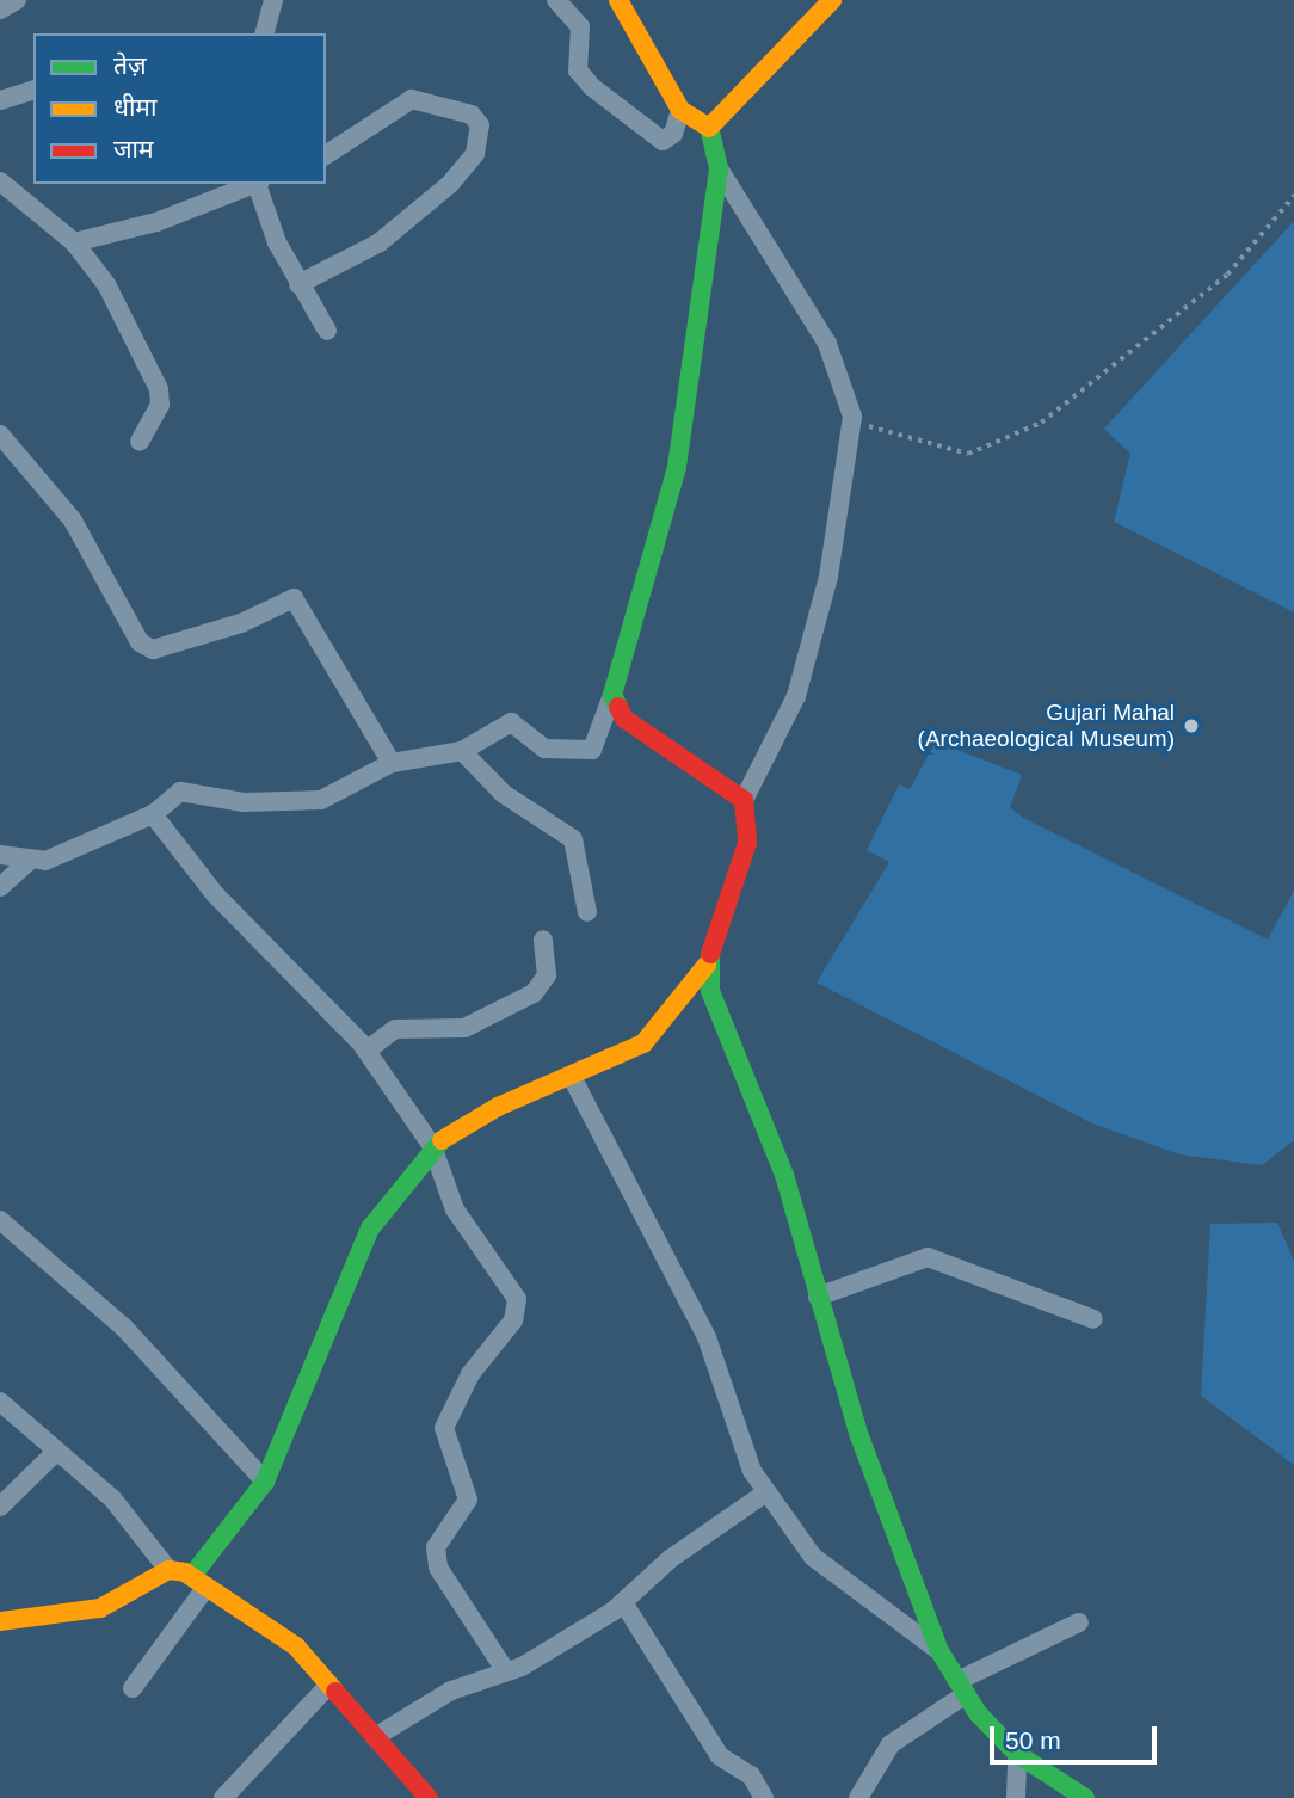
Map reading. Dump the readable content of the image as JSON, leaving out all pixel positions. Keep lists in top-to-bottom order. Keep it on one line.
{"places":["Gujari Mahal (Archaeological Museum)"],"legend":["तेज़","धीमा","जाम"],"scale_bar":"50 m"}
